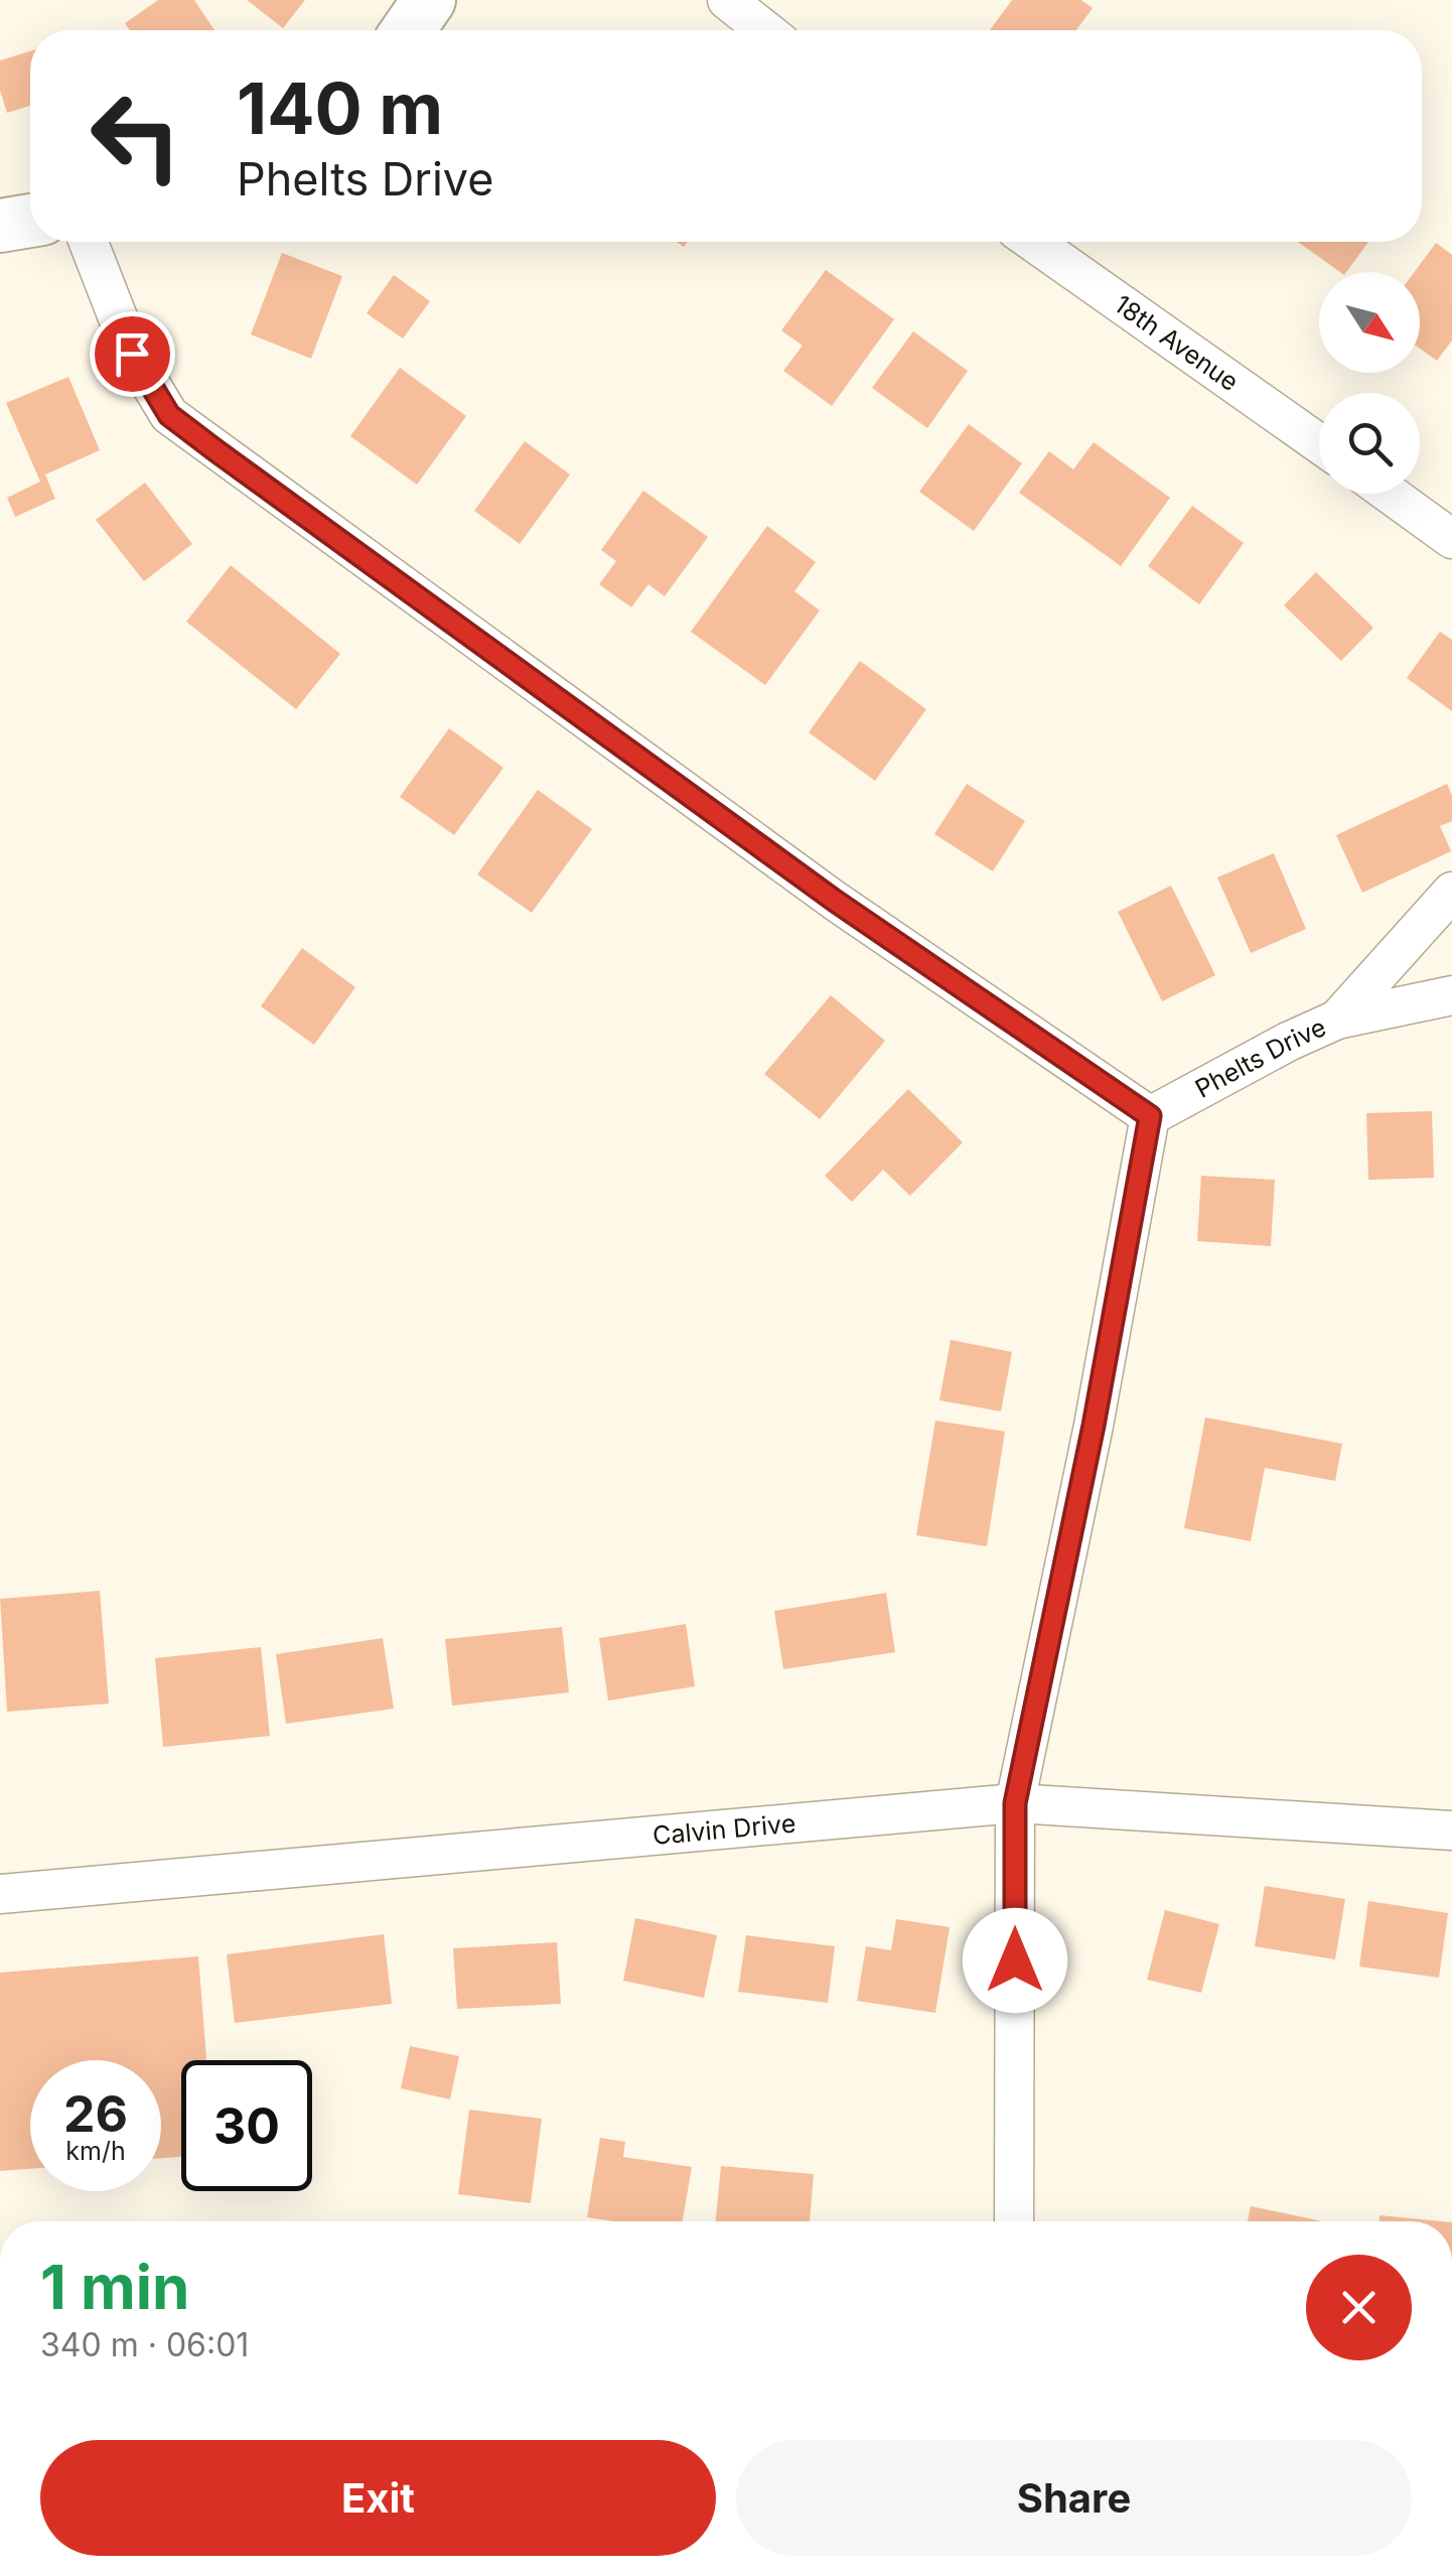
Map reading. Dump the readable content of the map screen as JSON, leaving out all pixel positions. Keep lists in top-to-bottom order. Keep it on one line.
{"streets":{"street":["18th Avenue","Phelts Drive","Calvin Drive"]},"north":"bottom right","page":{"turn":["140 m","Phelts Drive"],"speed":"26 km/h","limit":"30","heading":["1 min","340 m · 06:01"],"buttons":["Exit","Share"]}}
